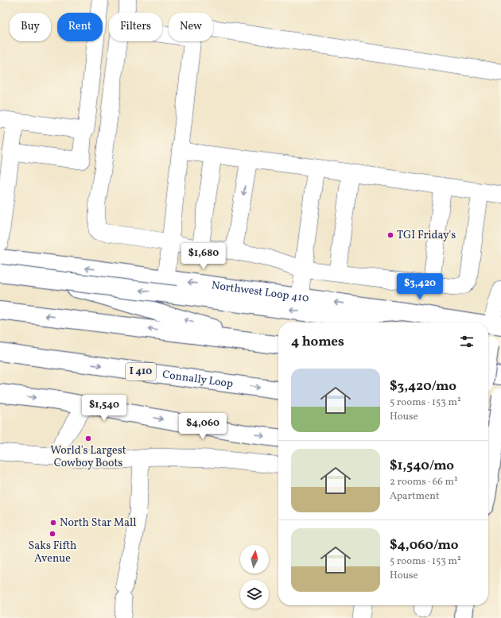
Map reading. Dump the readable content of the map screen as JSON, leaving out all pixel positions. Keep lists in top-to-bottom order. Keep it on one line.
{"streets":{"main road":["Northwest Loop 410","I 410","Connally Loop"]},"places":["TGI Friday's","World's Largest Cowboy Boots","North Star Mall","Saks Fifth Avenue"],"north":"top","page":{"chip":["Buy","Rent","Filters","New"],"price":["$1,680","$3,420","$1,540","$4,060"],"heading":"4 homes","list":[{"name":"$3,420/mo","note":"5 rooms · 153 m² · House"},{"name":"$1,540/mo","note":"2 rooms · 66 m² · Apartment"},{"name":"$4,060/mo","note":"5 rooms · 153 m² · House"}]}}
